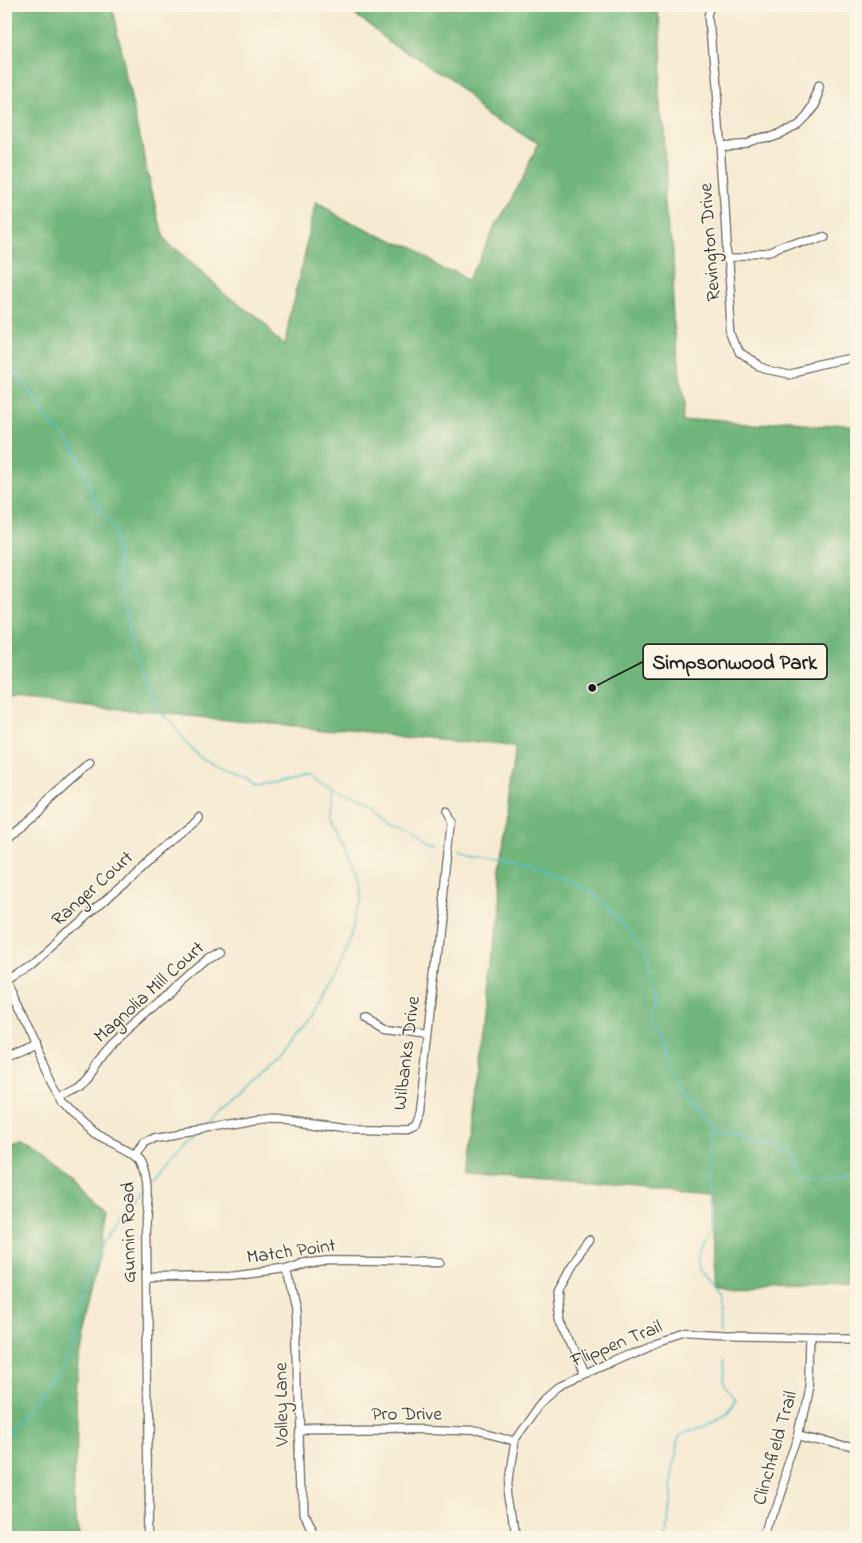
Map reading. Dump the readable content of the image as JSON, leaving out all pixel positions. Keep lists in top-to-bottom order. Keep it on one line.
{"streets":{"street":["Revington Drive","Ranger Court","Magnolia Mill Court","Wilbanks Drive","Gunnin Road","Match Point","Flippen Trail","Volley Lane","Pro Drive","Clinchfield Trail"]},"crossings":[["Ranger Court","Gunnin Road"],["Magnolia Mill Court","Gunnin Road"],["Wilbanks Drive","Gunnin Road"],["Gunnin Road","Match Point"],["Match Point","Volley Lane"],["Flippen Trail","Pro Drive"],["Flippen Trail","Clinchfield Trail"],["Volley Lane","Pro Drive"]],"places":["Simpsonwood Park"]}
